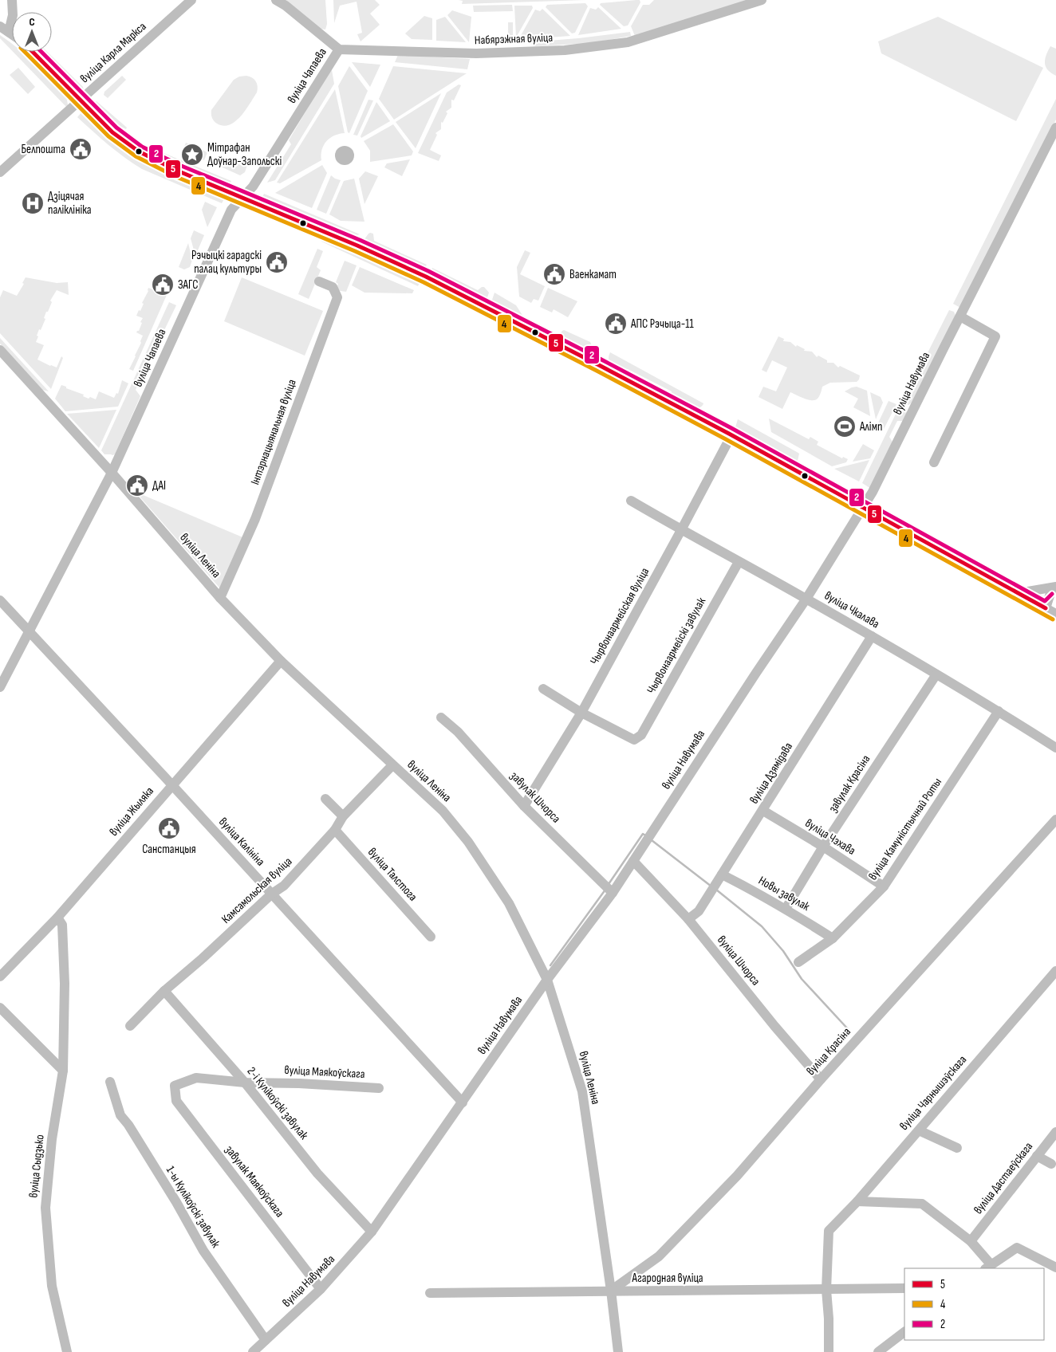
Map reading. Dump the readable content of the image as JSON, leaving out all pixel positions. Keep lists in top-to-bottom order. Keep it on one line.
{"streets":{"street":["Набярэжная вуліца","вуліца Карла Маркса","вуліца Чапаева","вуліца Навумава","Інтэрнацыянальная вуліца","вуліца Леніна","вуліца Чкалава","Чырвонаармейская вуліца","Чырвонаармейскі завулак","вуліца Дзямідава","завулак Красіна","завулак Шчорса","вуліца Жыляка","вуліца Камуністычнай Роты","вуліца Чэхава","вуліца Калініна","вуліца Талстога","Камсамольская вуліца","Новы завулак","вуліца Шчорса","вуліца Красіна","вуліца Маякоўскага","вуліца Чарнышэўскага","2-і Кулікоўскі завулак","вуліца Сыдзько","вуліца Дастаеўскага","завулак Маякоўскага","1-ы Кулікоўскі завулак","Агародная вуліца"]},"crossings":[["Набярэжная вуліца","вуліца Чапаева"],["вуліца Чапаева","вуліца Леніна"],["вуліца Чапаева","вуліца Калініна"],["вуліца Навумава","вуліца Леніна"],["вуліца Навумава","вуліца Чкалава"],["вуліца Навумава","завулак Шчорса"],["вуліца Навумава","вуліца Калініна"],["вуліца Навумава","вуліца Шчорса"],["вуліца Навумава","2-і Кулікоўскі завулак"],["вуліца Навумава","завулак Маякоўскага"],["вуліца Навумава","1-ы Кулікоўскі завулак"],["Інтэрнацыянальная вуліца","вуліца Леніна"],["вуліца Леніна","вуліца Жыляка"],["вуліца Леніна","Камсамольская вуліца"],["вуліца Леніна","вуліца Красіна"],["вуліца Леніна","Агародная вуліца"],["вуліца Чкалава","Чырвонаармейская вуліца"],["вуліца Чкалава","Чырвонаармейскі завулак"],["вуліца Чкалава","вуліца Дзямідава"],["вуліца Чкалава","завулак Красіна"],["вуліца Чкалава","вуліца Камуністычнай Роты"],["Чырвонаармейская вуліца","Чырвонаармейскі завулак"],["Чырвонаармейская вуліца","завулак Шчорса"],["вуліца Дзямідава","вуліца Чэхава"],["вуліца Дзямідава","Новы завулак"],["вуліца Дзямідава","вуліца Шчорса"],["завулак Красіна","вуліца Чэхава"],["завулак Красіна","Новы завулак"],["вуліца Жыляка","вуліца Калініна"],["вуліца Жыляка","вуліца Сыдзько"],["вуліца Камуністычнай Роты","вуліца Чэхава"],["вуліца Камуністычнай Роты","Новы завулак"],["вуліца Калініна","Камсамольская вуліца"],["вуліца Талстога","Камсамольская вуліца"],["Камсамольская вуліца","2-і Кулікоўскі завулак"],["вуліца Шчорса","вуліца Красіна"],["вуліца Красіна","Агародная вуліца"],["вуліца Маякоўскага","2-і Кулікоўскі завулак"],["вуліца Маякоўскага","завулак Маякоўскага"],["вуліца Чарнышэўскага","Агародная вуліца"]],"places":{"public building":["Белпошта","Рэчыцкі гарадскі палац культуры","Ваенкамат","ЗАГС","АПС Рэчыца-11","ДАІ","Санстанцыя"],"place":["Мітрафан Доўнар-Запольскі"],"hospital":["Дзіцячая паліклініка"],"sports":["Алімп"]},"lines":["transit line 5","transit line 4","transit line 2"],"legend":["5","4","2"],"north":"top"}
